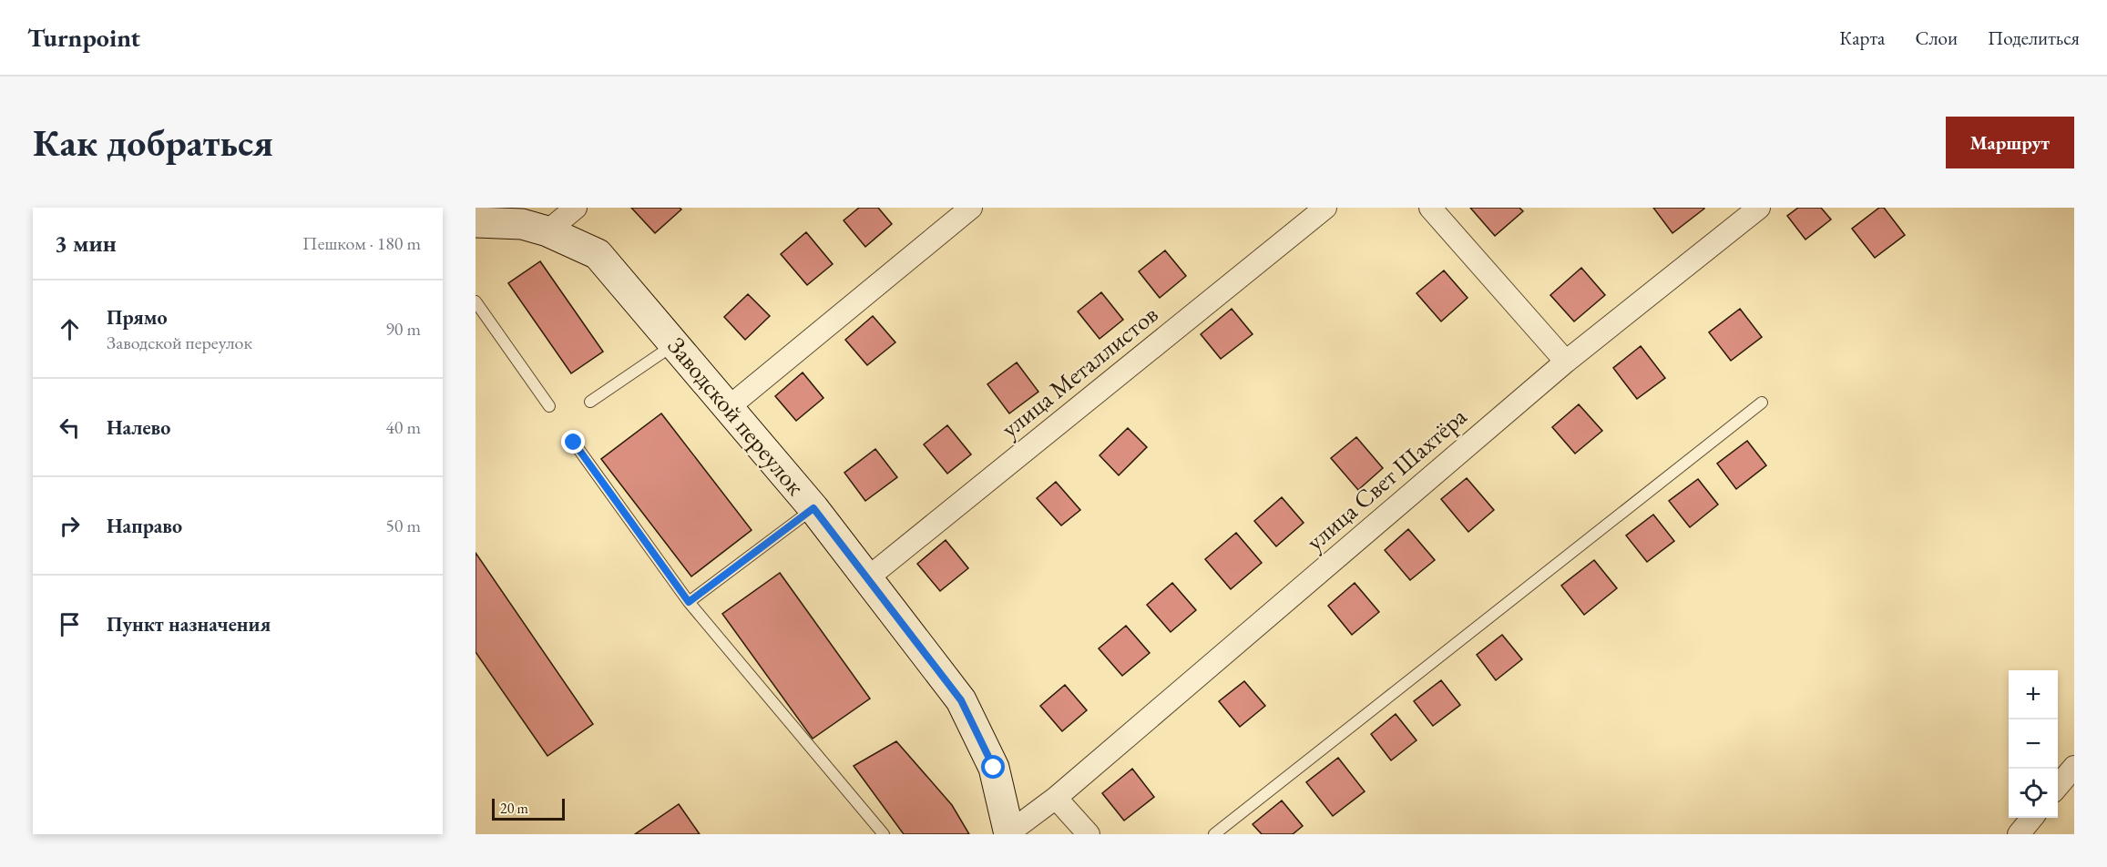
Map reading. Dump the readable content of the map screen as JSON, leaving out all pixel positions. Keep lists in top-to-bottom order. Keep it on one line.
{"streets":{"main road":["Заводской переулок"],"street":["улица Металлистов","улица Свет Шахтёра"]},"crossings":[["улица Металлистов","Заводской переулок"],["Заводской переулок","улица Свет Шахтёра"]],"scale_bar":"20 m","page":{"header":"Turnpoint","nav":["Карта","Слои","Поделиться"],"buttons":"Маршрут","title":"Как добраться","heading":["3 мин","Пешком · 180 m"],"list":[["Прямо","Заводской переулок","90 m"],["Налево","40 m"],["Направо","50 m"],"Пункт назначения"],"map_buttons":["+","−"],"scale":"20 m"}}
